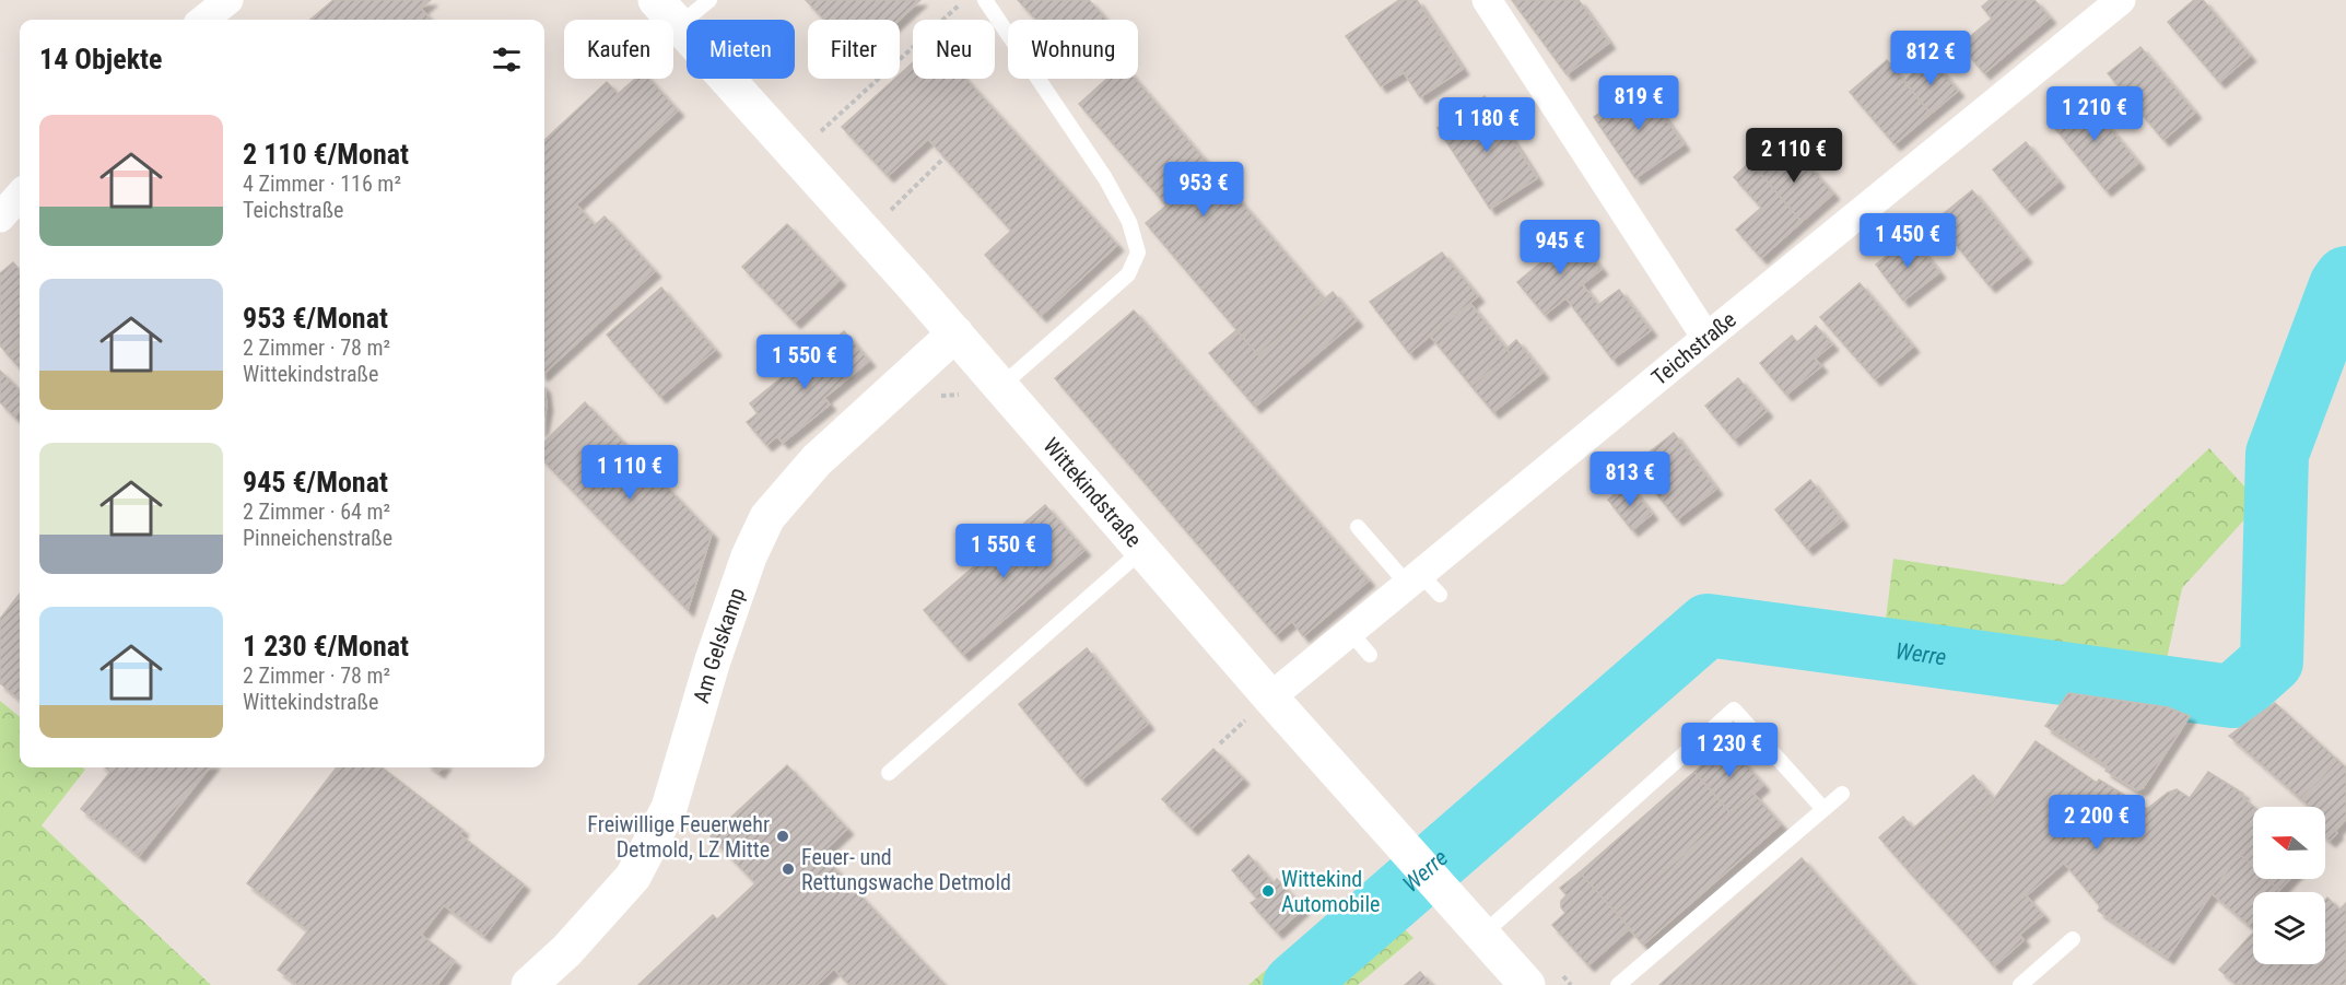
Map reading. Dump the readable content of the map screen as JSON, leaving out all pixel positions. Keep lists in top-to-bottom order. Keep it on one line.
{"streets":{"street":["Teichstraße","Wittekindstraße","Am Gelskamp"]},"crossings":[["Teichstraße","Wittekindstraße"],["Wittekindstraße","Am Gelskamp"]],"water":["Werre"],"places":["Freiwillige Feuerwehr Detmold, LZ Mitte","Feuer- und Rettungswache Detmold","Wittekind Automobile"],"north":"left","page":{"chip":["Kaufen","Mieten","Filter","Neu","Wohnung"],"heading":"14 Objekte","price":["812 €","819 €","1 210 €","1 180 €","2 110 €","953 €","1 450 €","945 €","1 550 €","1 110 €","813 €","1 550 €","1 230 €","2 200 €"],"list":[{"name":"2 110 €/Monat","note":"4 Zimmer · 116 m² · Teichstraße"},{"name":"953 €/Monat","note":"2 Zimmer · 78 m² · Wittekindstraße"},{"name":"945 €/Monat","note":"2 Zimmer · 64 m² · Pinneichenstraße"},{"name":"1 230 €/Monat","note":"2 Zimmer · 78 m² · Wittekindstraße"}]}}
